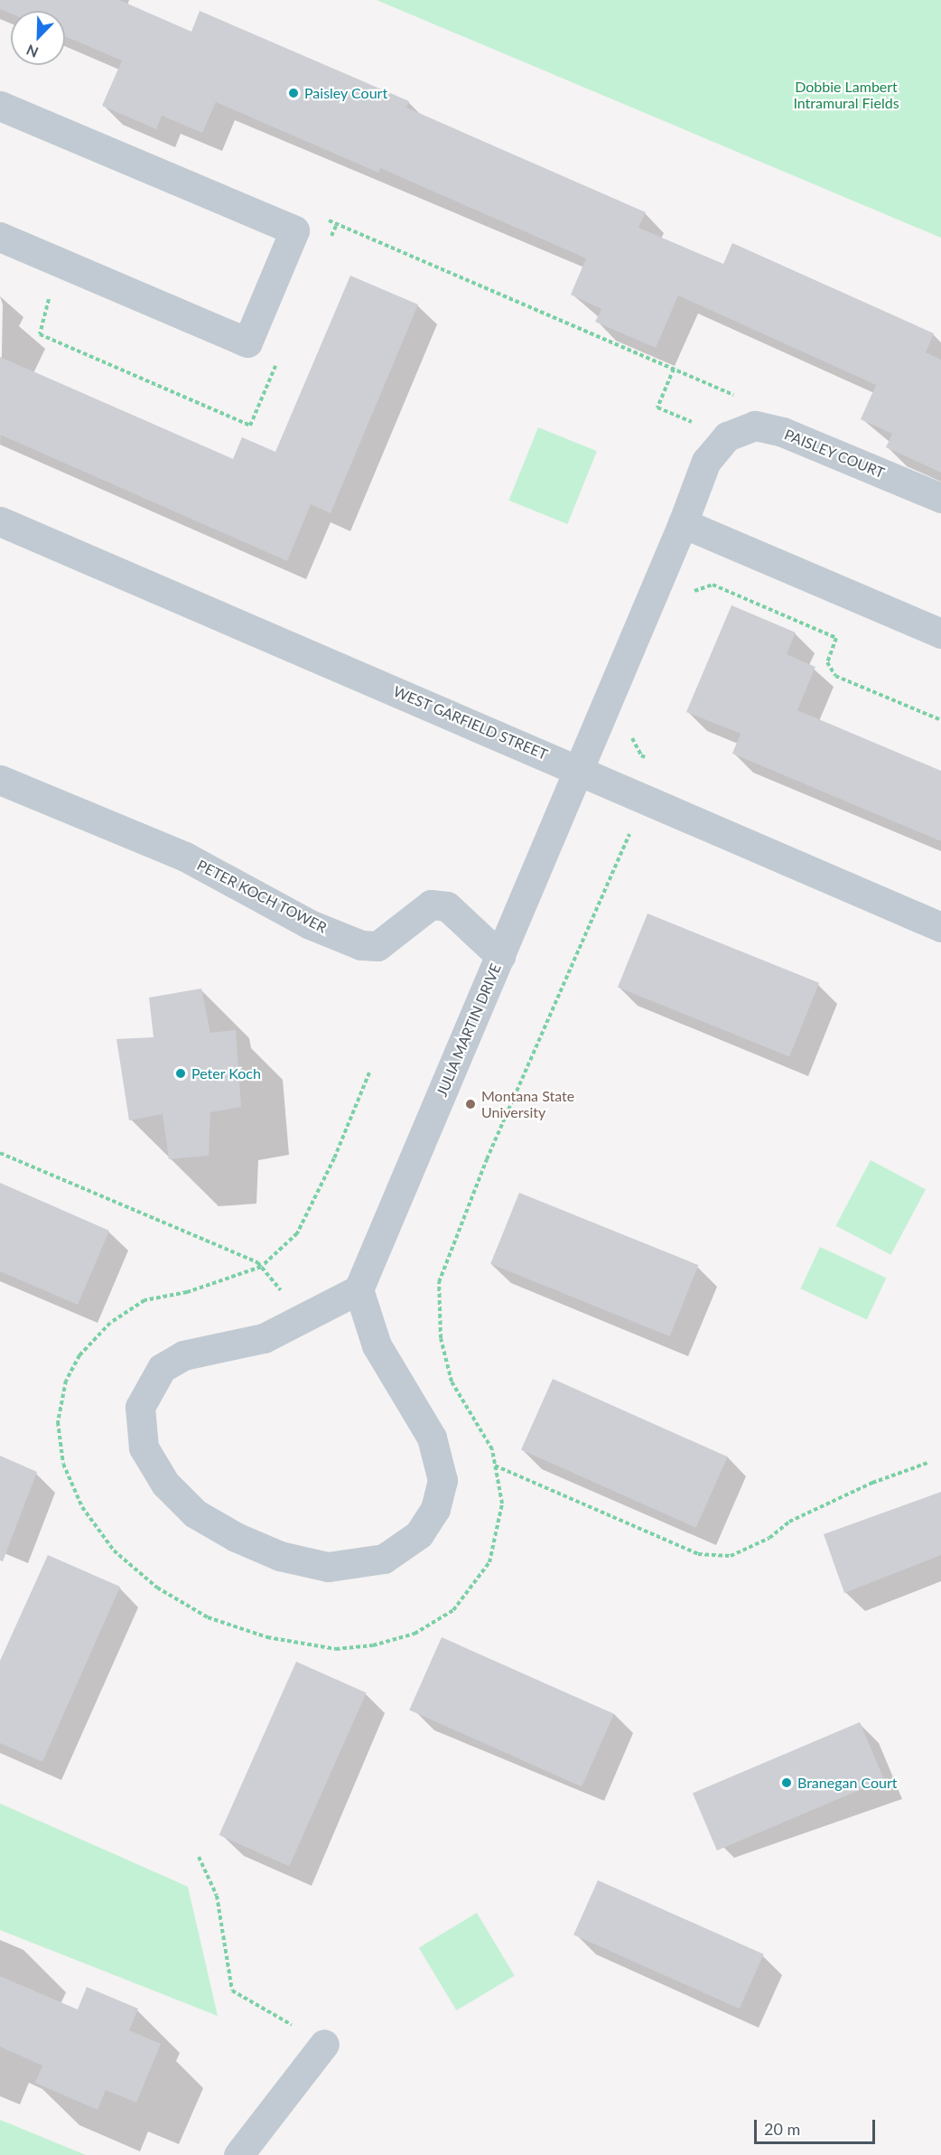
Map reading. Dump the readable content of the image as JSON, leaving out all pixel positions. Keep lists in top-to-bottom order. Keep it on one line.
{"streets":{"street":["PAISLEY COURT","WEST GARFIELD STREET","PETER KOCH TOWER","JULIA MARTIN DRIVE"]},"crossings":[["PAISLEY COURT","WEST GARFIELD STREET"],["PAISLEY COURT","JULIA MARTIN DRIVE"],["WEST GARFIELD STREET","JULIA MARTIN DRIVE"],["PETER KOCH TOWER","JULIA MARTIN DRIVE"]],"parks":["Dobbie Lambert Intramural Fields"],"places":["Paisley Court","Peter Koch","Montana State University","Branegan Court"],"scale_bar":"20 m","north":"bottom left"}
